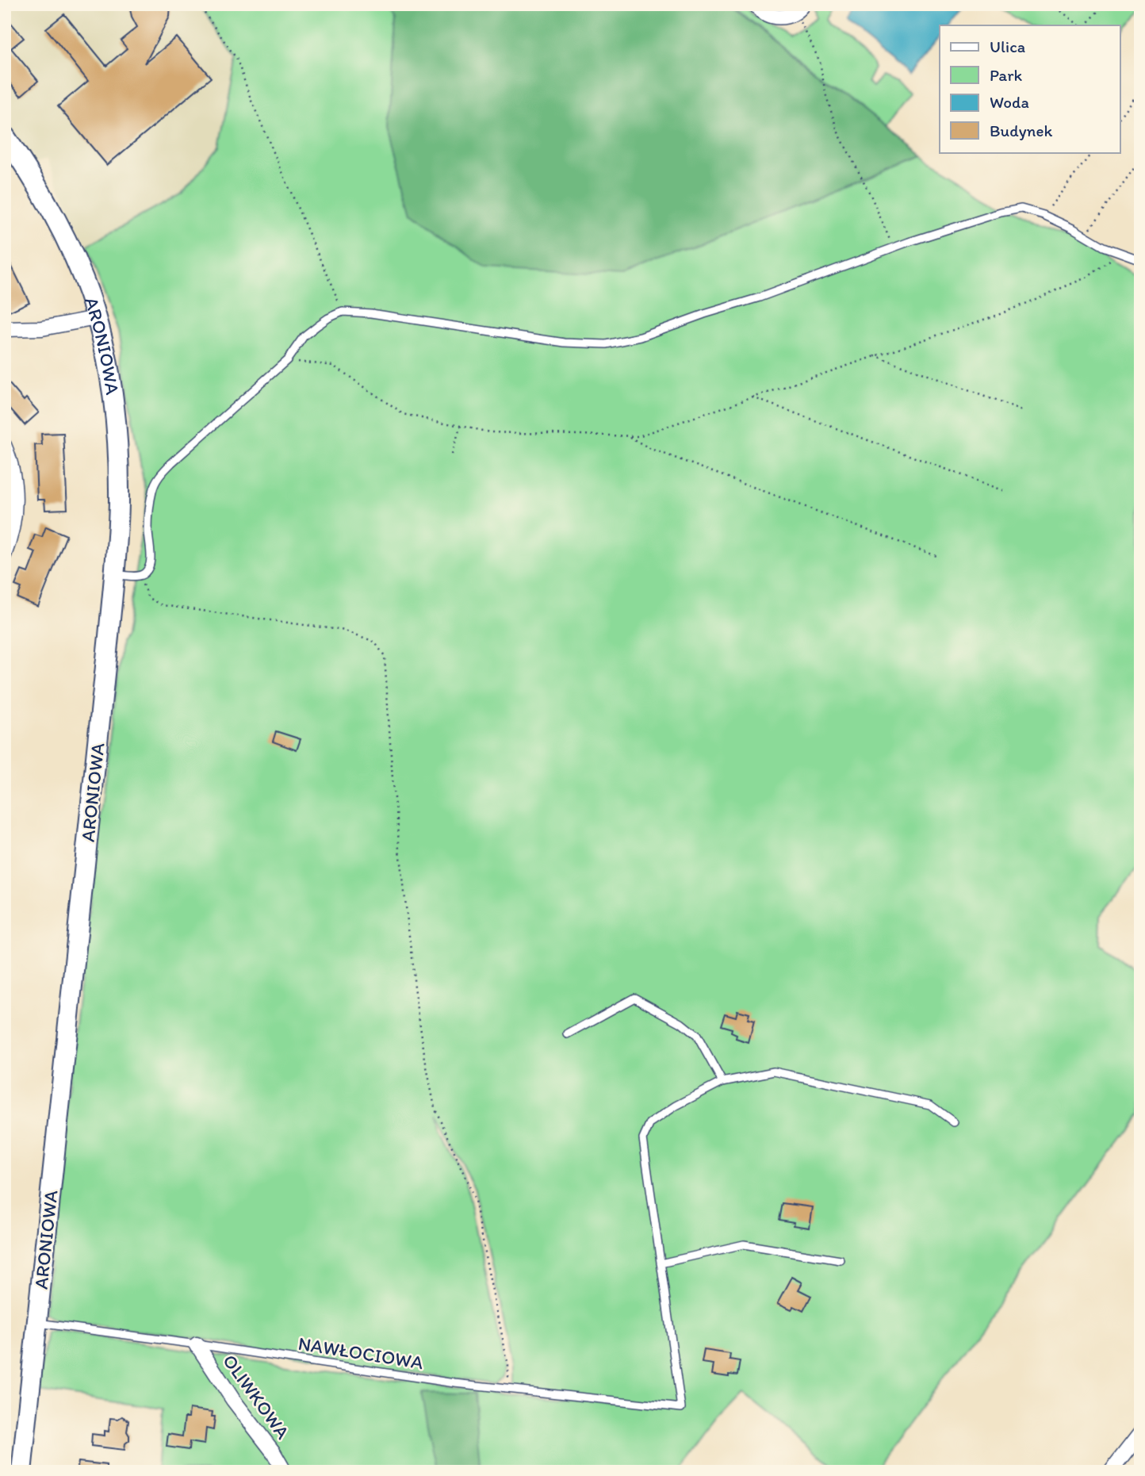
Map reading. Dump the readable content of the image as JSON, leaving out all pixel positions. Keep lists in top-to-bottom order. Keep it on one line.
{"streets":{"street":["ARONIOWA","OLIWKOWA"],"lane":["NAWŁOCIOWA"]},"crossings":[["ARONIOWA","NAWŁOCIOWA"],["NAWŁOCIOWA","OLIWKOWA"]],"legend":["Ulica","Park","Woda","Budynek"]}
